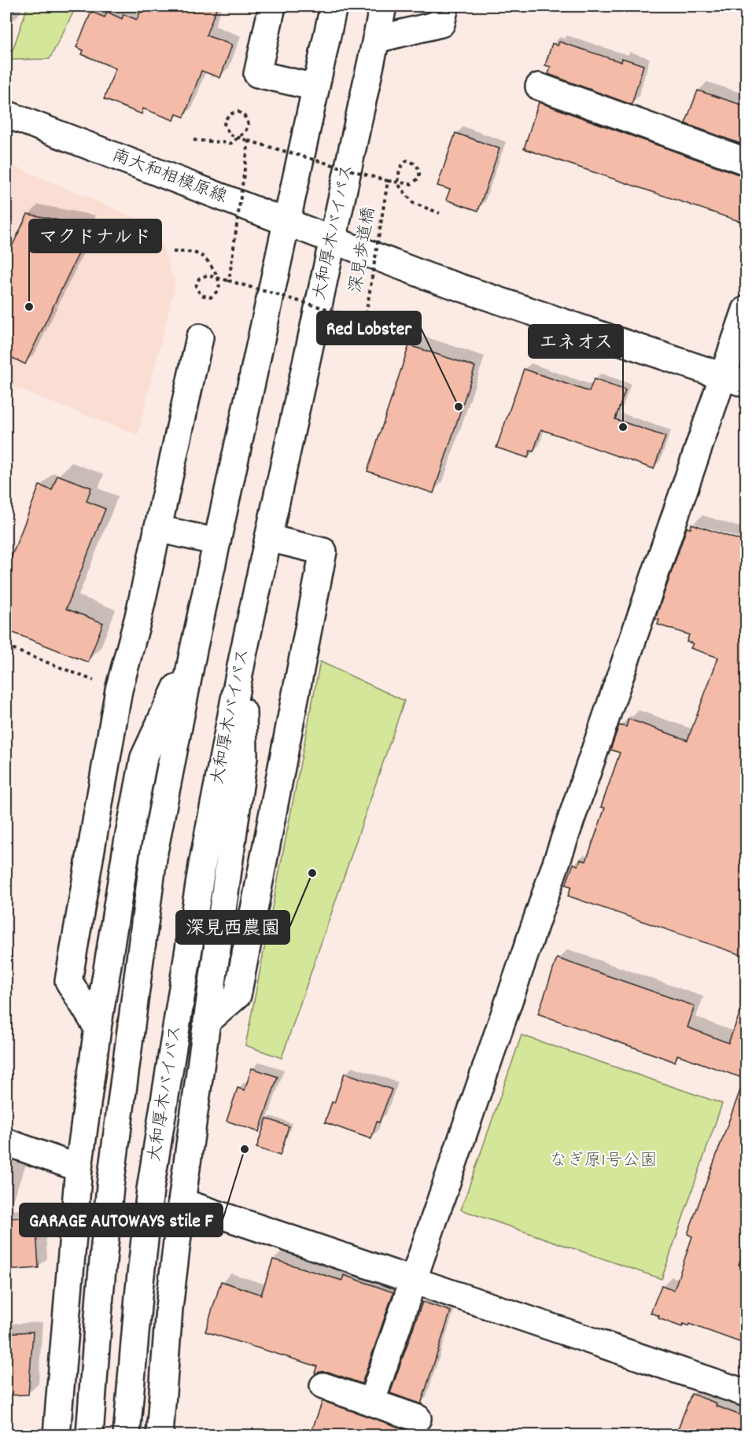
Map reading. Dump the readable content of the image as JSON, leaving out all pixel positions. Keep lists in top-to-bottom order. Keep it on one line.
{"streets":{"main road":["南大和相模原線","大和厚木バイパス"],"path":["深見歩道橋"]},"crossings":[["南大和相模原線","大和厚木バイパス"]],"parks":["なぎ原1号公園"],"places":["マクドナルド","Red Lobster","エネオス","深見西農園","GARAGE AUTOWAYS stile F"]}
